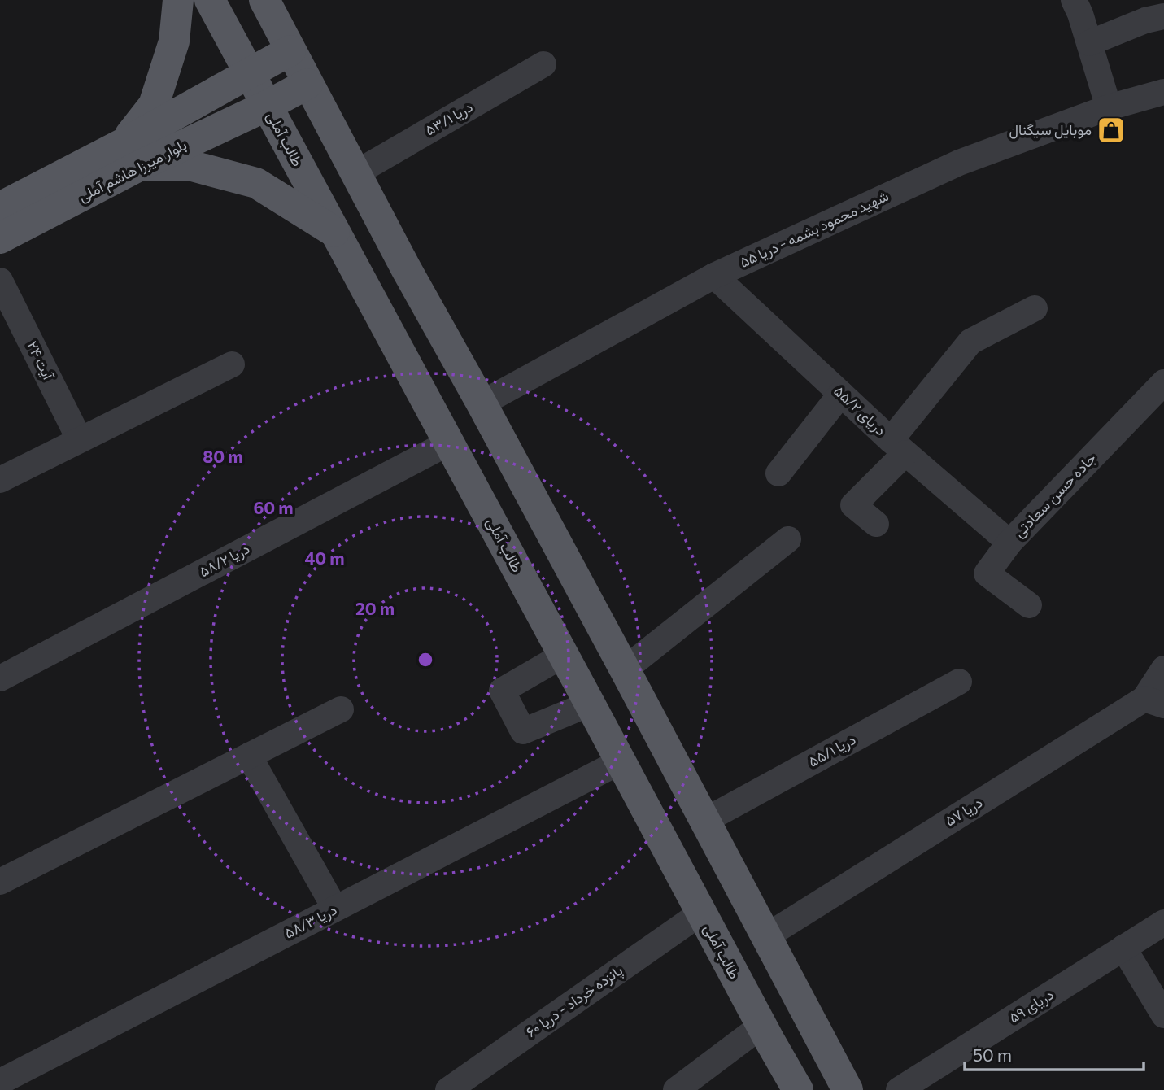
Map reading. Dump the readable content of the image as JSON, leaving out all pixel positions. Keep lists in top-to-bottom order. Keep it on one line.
{"streets":{"main road":["طالب آملی","بلوار میرزا هاشم آملی"],"street":["دریا ۵۳/۱","شهید محمود بشمه - دریا ۵۵","آیت ۲۴","دریای ۵۵/۲","جاده حسن سعادتی","دریا ۵۸/۲","دریا ۵۵/۱","دریا ۵۷","دریا ۵۸/۳","پانزده خرداد - دریا ۶۰","دریای ۵۹"]},"crossings":[["طالب آملی","بلوار میرزا هاشم آملی"],["طالب آملی","دریا ۵۸/۲"],["طالب آملی","دریا ۵۸/۳"],["طالب آملی","پانزده خرداد - دریا ۶۰"],["شهید محمود بشمه - دریا ۵۵","دریای ۵۵/۲"],["دریای ۵۵/۲","جاده حسن سعادتی"]],"places":{"shop":["موبایل سیگنال"]},"scale_bar":"50 m","rings":["80 m","60 m","40 m","20 m"]}
